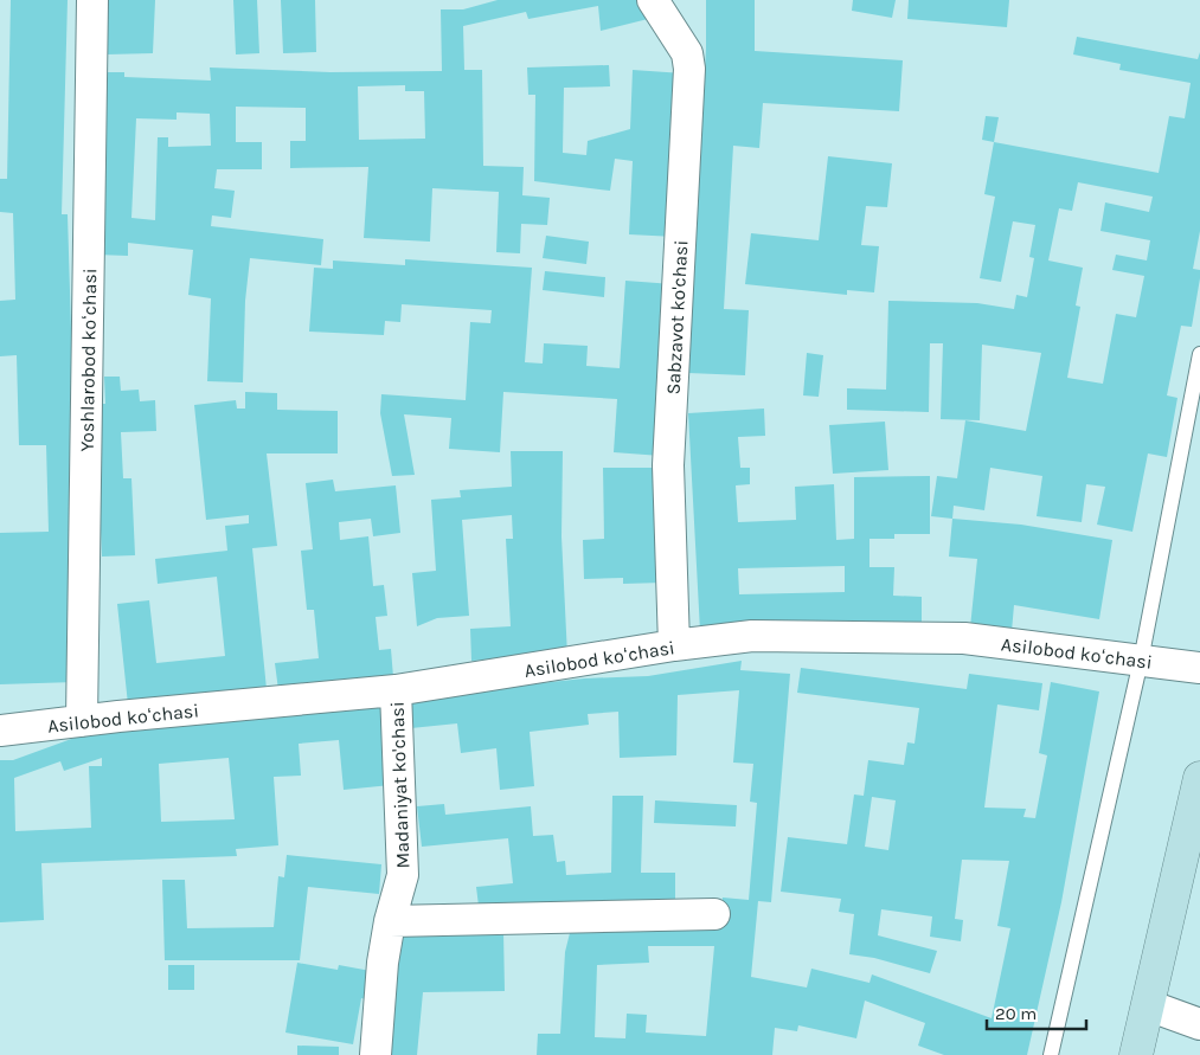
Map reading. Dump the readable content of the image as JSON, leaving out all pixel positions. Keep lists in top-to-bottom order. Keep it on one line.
{"streets":{"street":["Sabzavot ko'chasi","Yoshlarobod koʻchasi","Asilobod koʻchasi","Madaniyat ko'chasi"]},"crossings":[["Sabzavot ko'chasi","Asilobod koʻchasi"],["Yoshlarobod koʻchasi","Asilobod koʻchasi"],["Asilobod koʻchasi","Madaniyat ko'chasi"]],"scale_bar":"20 m"}
